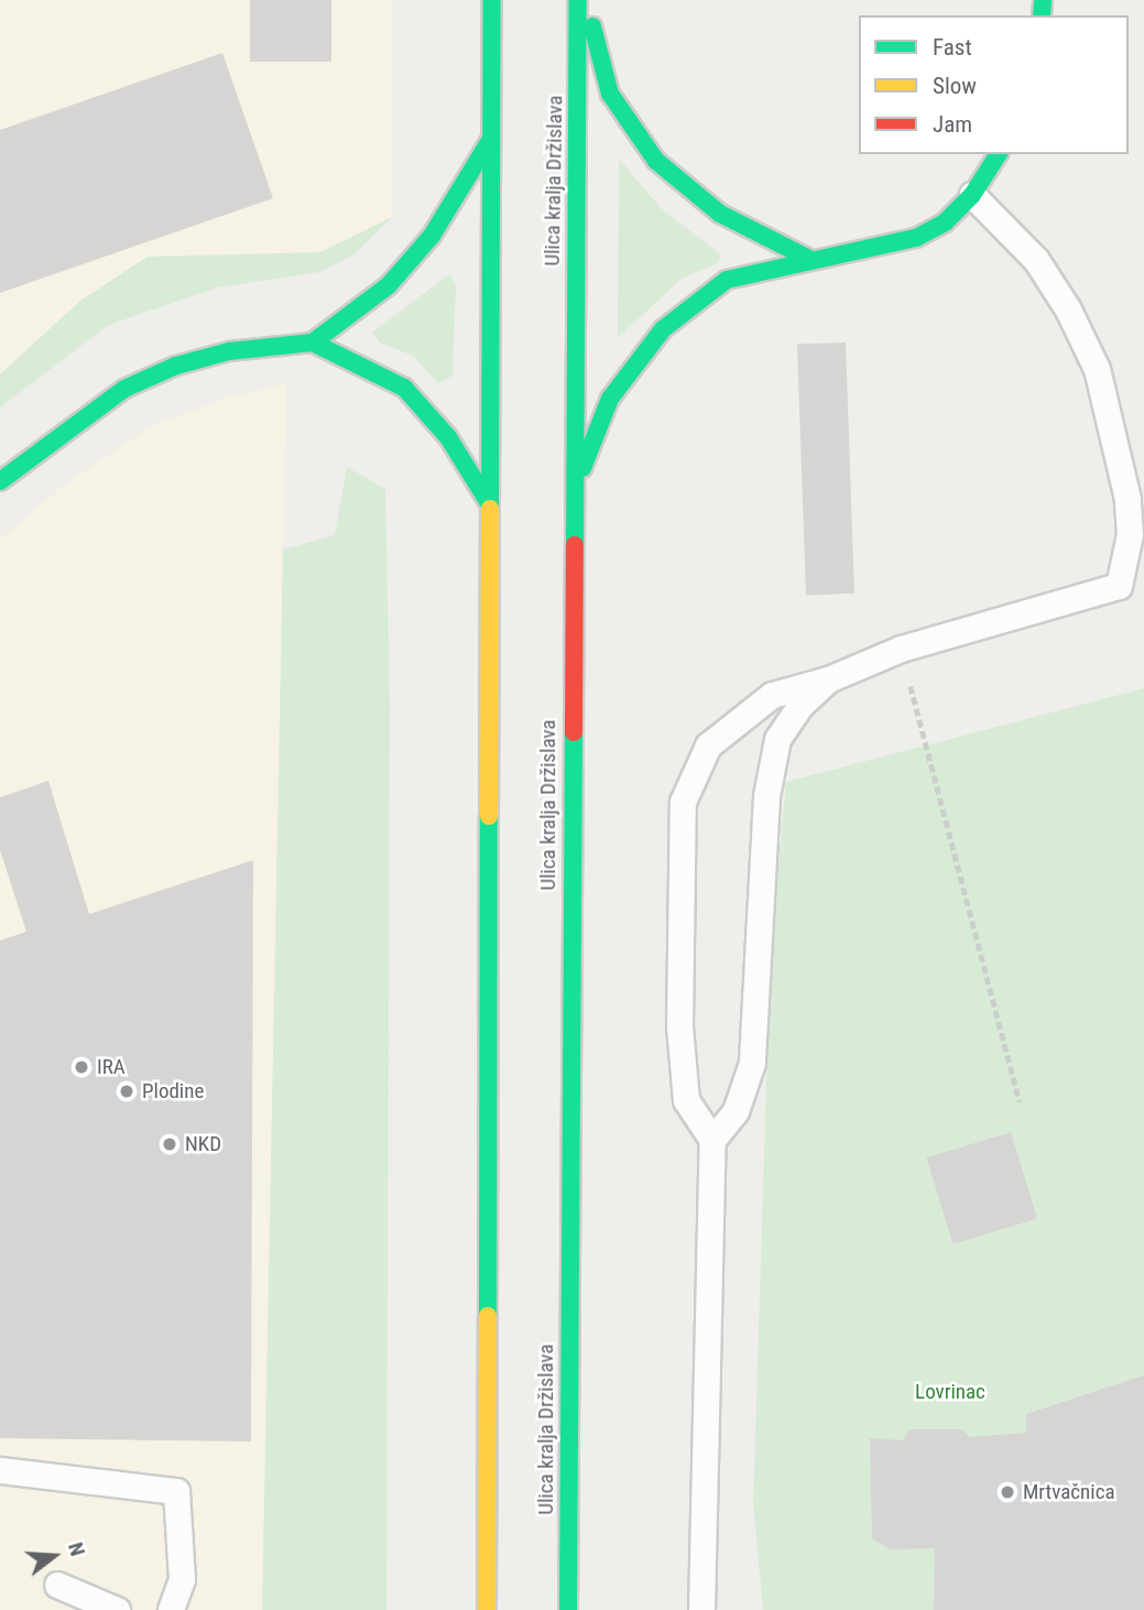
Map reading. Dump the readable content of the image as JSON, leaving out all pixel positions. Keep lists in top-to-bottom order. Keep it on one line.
{"streets":{"main road":["Ulica kralja Držislava"]},"parks":["Lovrinac"],"places":["IRA","Plodine","NKD","Mrtvačnica"],"legend":["Fast","Slow","Jam"],"north":"right"}
